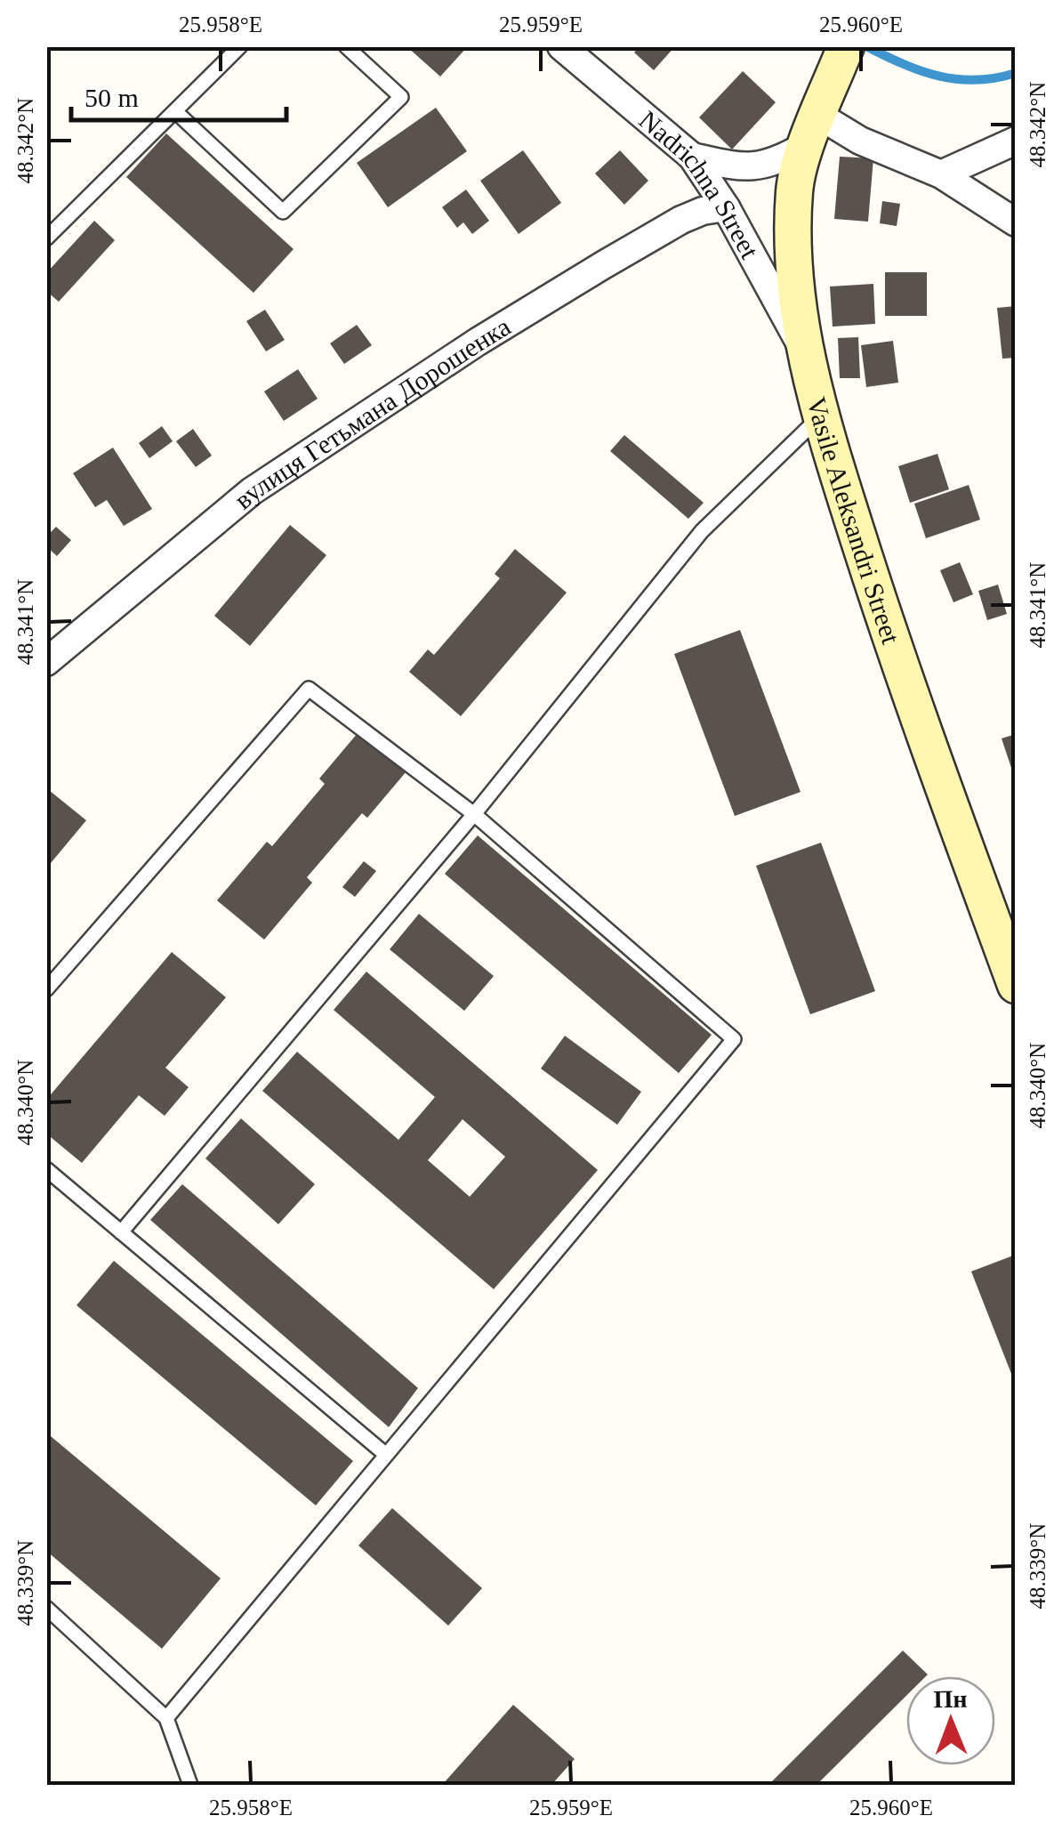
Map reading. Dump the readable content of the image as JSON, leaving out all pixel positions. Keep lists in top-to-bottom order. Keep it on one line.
{"streets":{"main road":["Vasile Aleksandri Street"],"street":["Nadrichna Street","вулиця Гетьмана Дорошенка"]},"crossings":[["Nadrichna Street","вулиця Гетьмана Дорошенка"],["Nadrichna Street","Vasile Aleksandri Street"]],"scale_bar":"50 m","north":"top","coordinates":["25.958°E","25.959°E","25.960°E","48.342°N","48.341°N","48.340°N","48.339°N"]}
